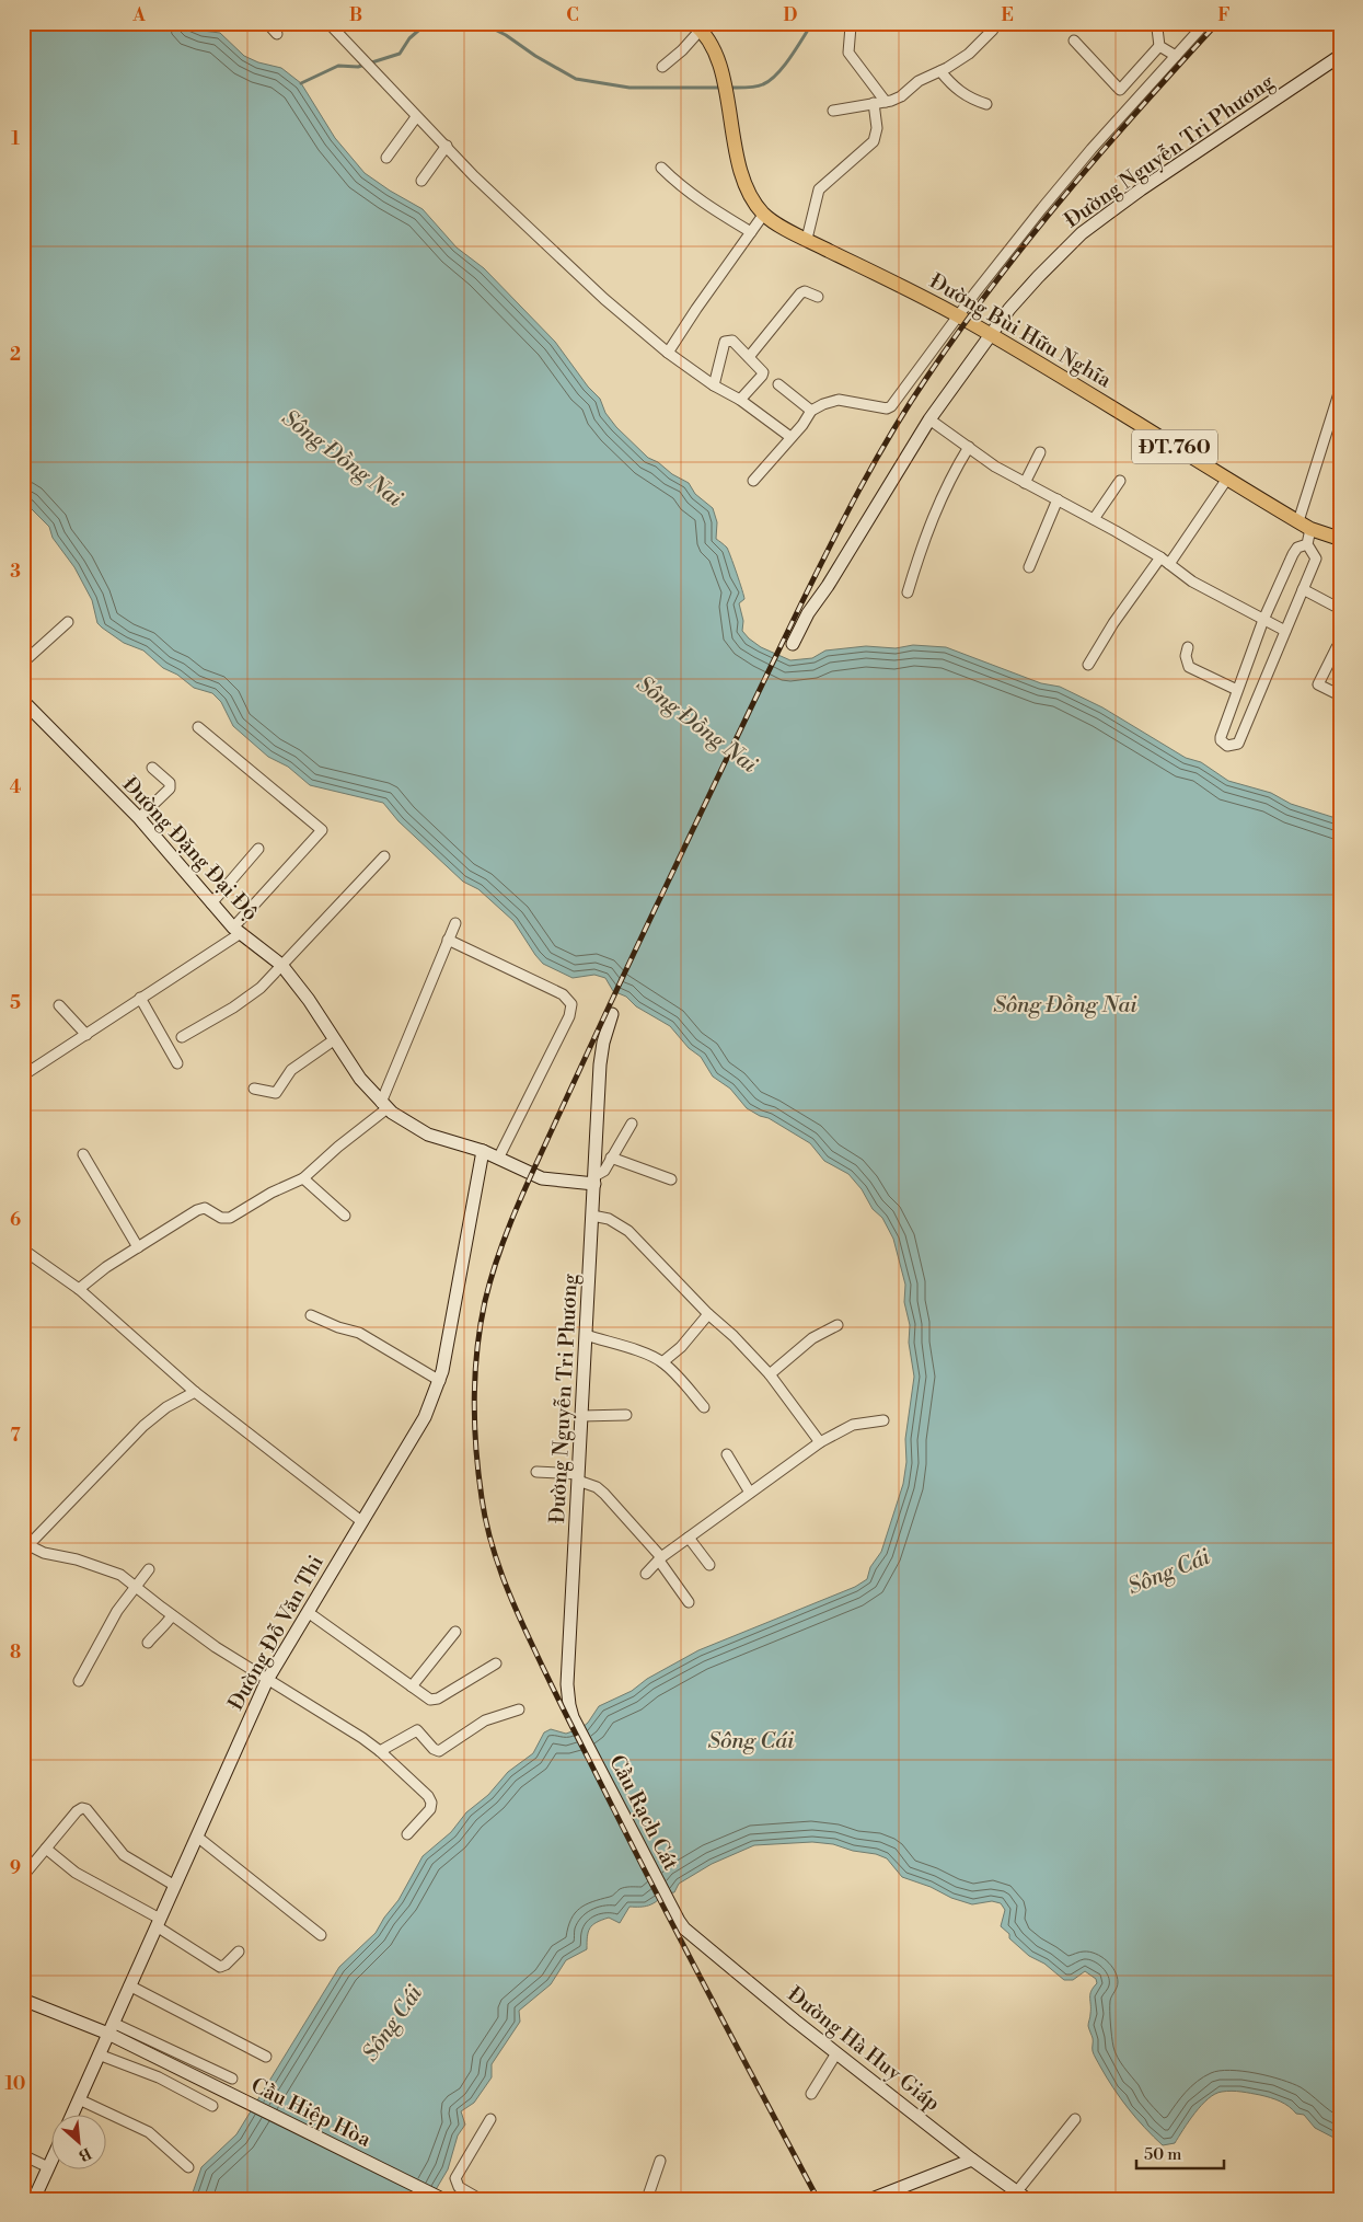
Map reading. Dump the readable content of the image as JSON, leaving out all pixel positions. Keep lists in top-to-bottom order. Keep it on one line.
{"streets":{"main road":["Đường Nguyễn Tri Phương","Đường Bùi Hữu Nghĩa","ĐT.760","Đường Đặng Đại Độ","Đường Đỗ Văn Thi","Cầu Rạch Cát","Đường Hà Huy Giáp","Cầu Hiệp Hòa"]},"crossings":[["Đường Nguyễn Tri Phương","Đường Bùi Hữu Nghĩa"],["Đường Nguyễn Tri Phương","Đường Đặng Đại Độ"],["Đường Nguyễn Tri Phương","Cầu Rạch Cát"],["Đường Đặng Đại Độ","Đường Đỗ Văn Thi"],["Đường Đỗ Văn Thi","Cầu Hiệp Hòa"],["Cầu Rạch Cát","Đường Hà Huy Giáp"]],"water":["Sông Đồng Nai","Sông Cái"],"scale_bar":"50 m","north":"bottom right","grid":{"columns":["A","B","C","D","E","F"],"rows":["1","2","3","4","5","6","7","8","9","10"]}}
